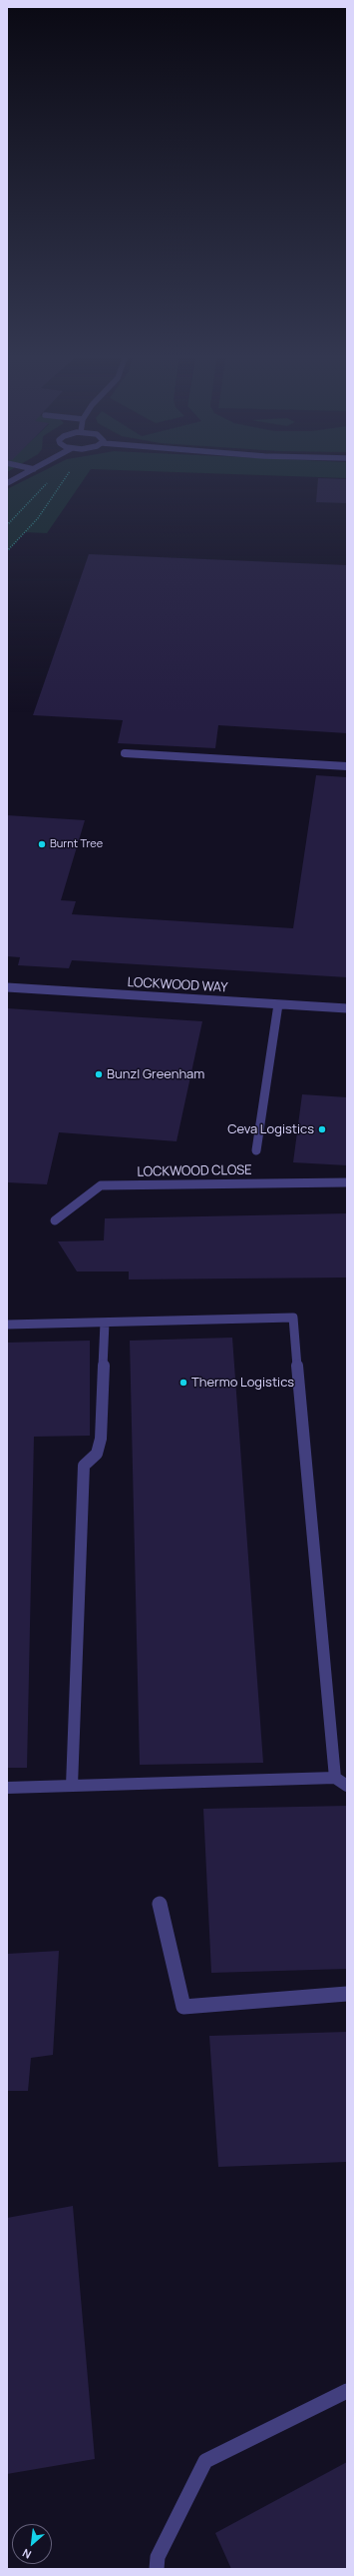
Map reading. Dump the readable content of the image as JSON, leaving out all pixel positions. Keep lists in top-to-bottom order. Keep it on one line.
{"streets":{"street":["LOCKWOOD WAY","LOCKWOOD CLOSE"]},"places":["Burnt Tree","Bunzl Greenham","Ceva Logistics","Thermo Logistics"],"north":"bottom left"}
